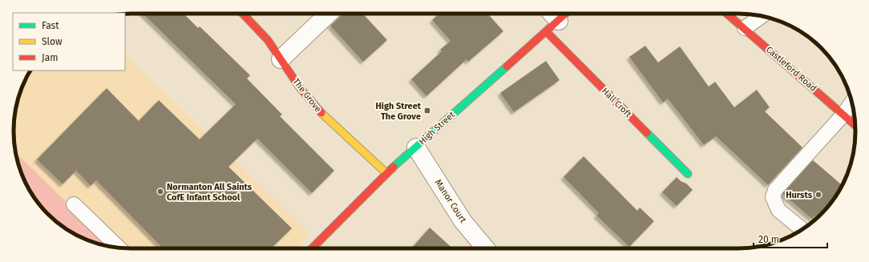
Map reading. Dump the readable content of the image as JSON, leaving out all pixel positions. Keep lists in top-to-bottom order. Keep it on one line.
{"streets":{"street":["Castleford Road","The Grove","Hall Croft","High Street","Manor Court"]},"crossings":[["The Grove","High Street"],["Hall Croft","High Street"],["High Street","Manor Court"]],"places":{"transit":["High Street The Grove"],"other":["Normanton All Saints CofE Infant School","Hursts"]},"legend":["Fast","Slow","Jam"],"scale_bar":"20 m"}
